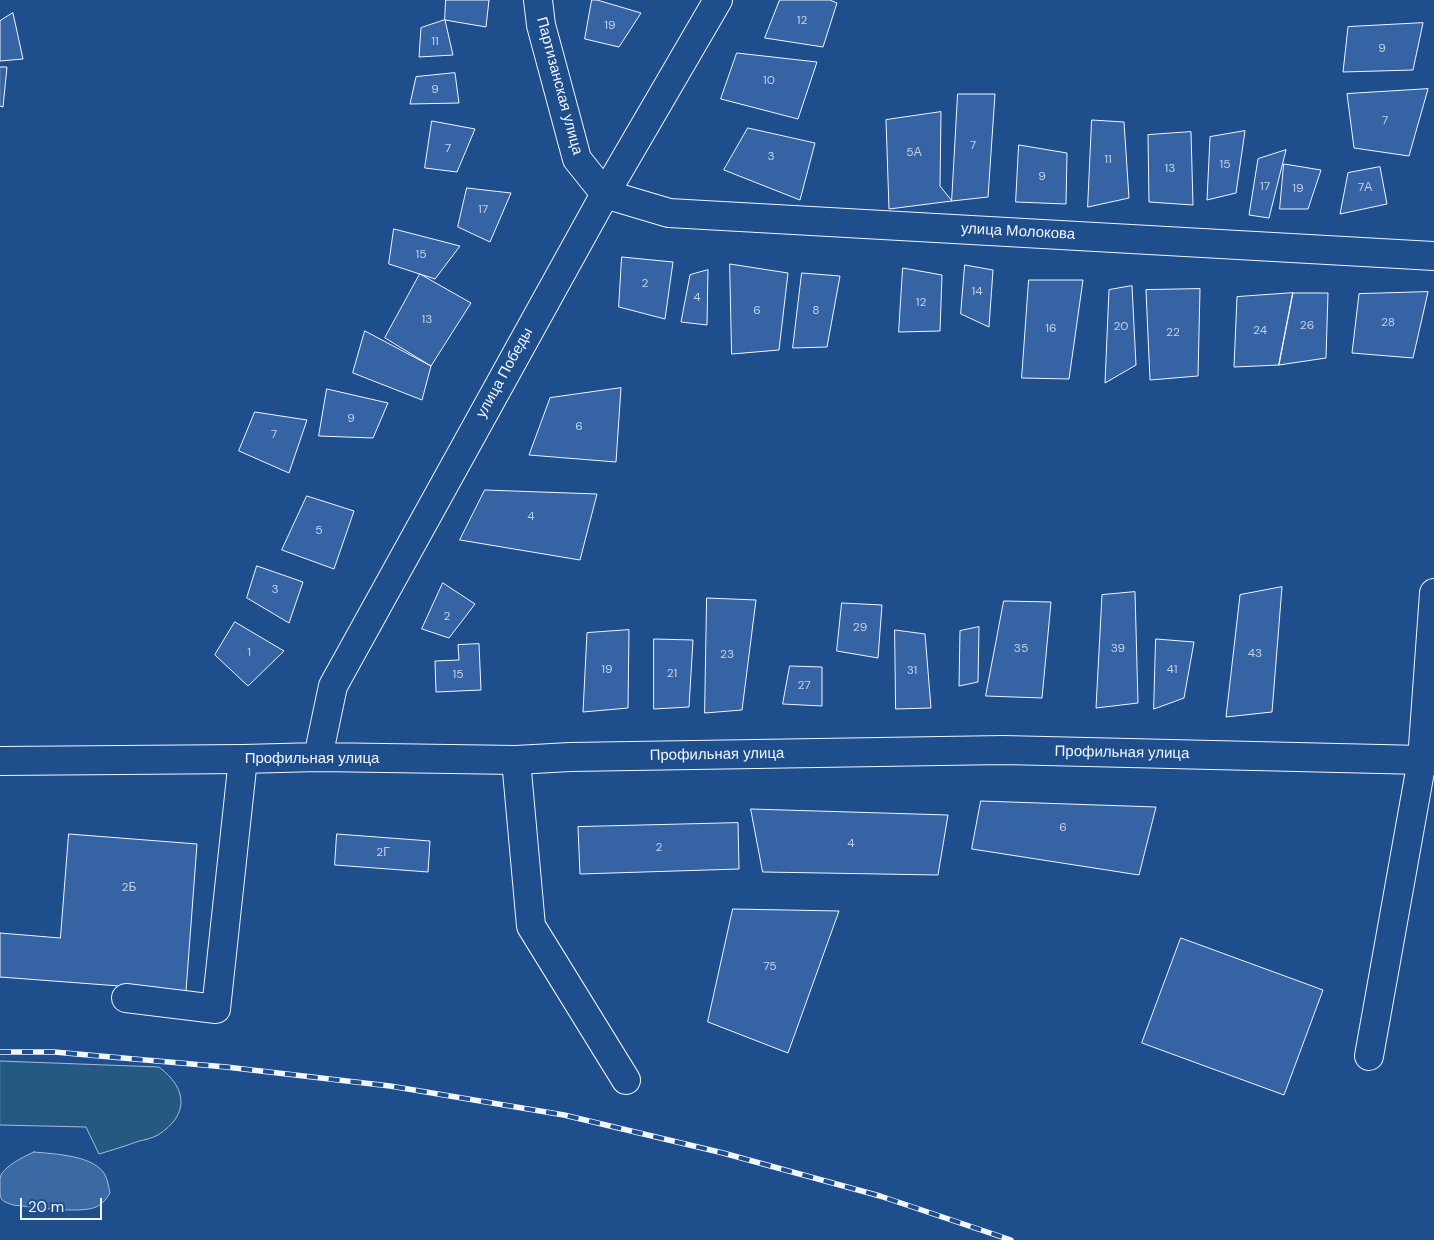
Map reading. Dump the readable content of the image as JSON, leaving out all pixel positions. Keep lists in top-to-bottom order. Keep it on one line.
{"streets":{"main road":["Партизанская улица","улица Молокова","улица Победы","Профильная улица"]},"crossings":[["Партизанская улица","улица Молокова"],["Партизанская улица","улица Победы"],["улица Молокова","улица Победы"],["улица Победы","Профильная улица"]],"house_numbers":["12","19","11","9","10","9","7","7","7","5А","3","11","15","13","9","17","7А","19","17","15","2","14","4","12","6","8","13","28","26","20","16","24","22","9","6","7","4","5","3","2","29","35","39","1","43","23","19","41","31","21","15","27","6","4","2","2Г","2Б","75"],"scale_bar":"20 m"}
